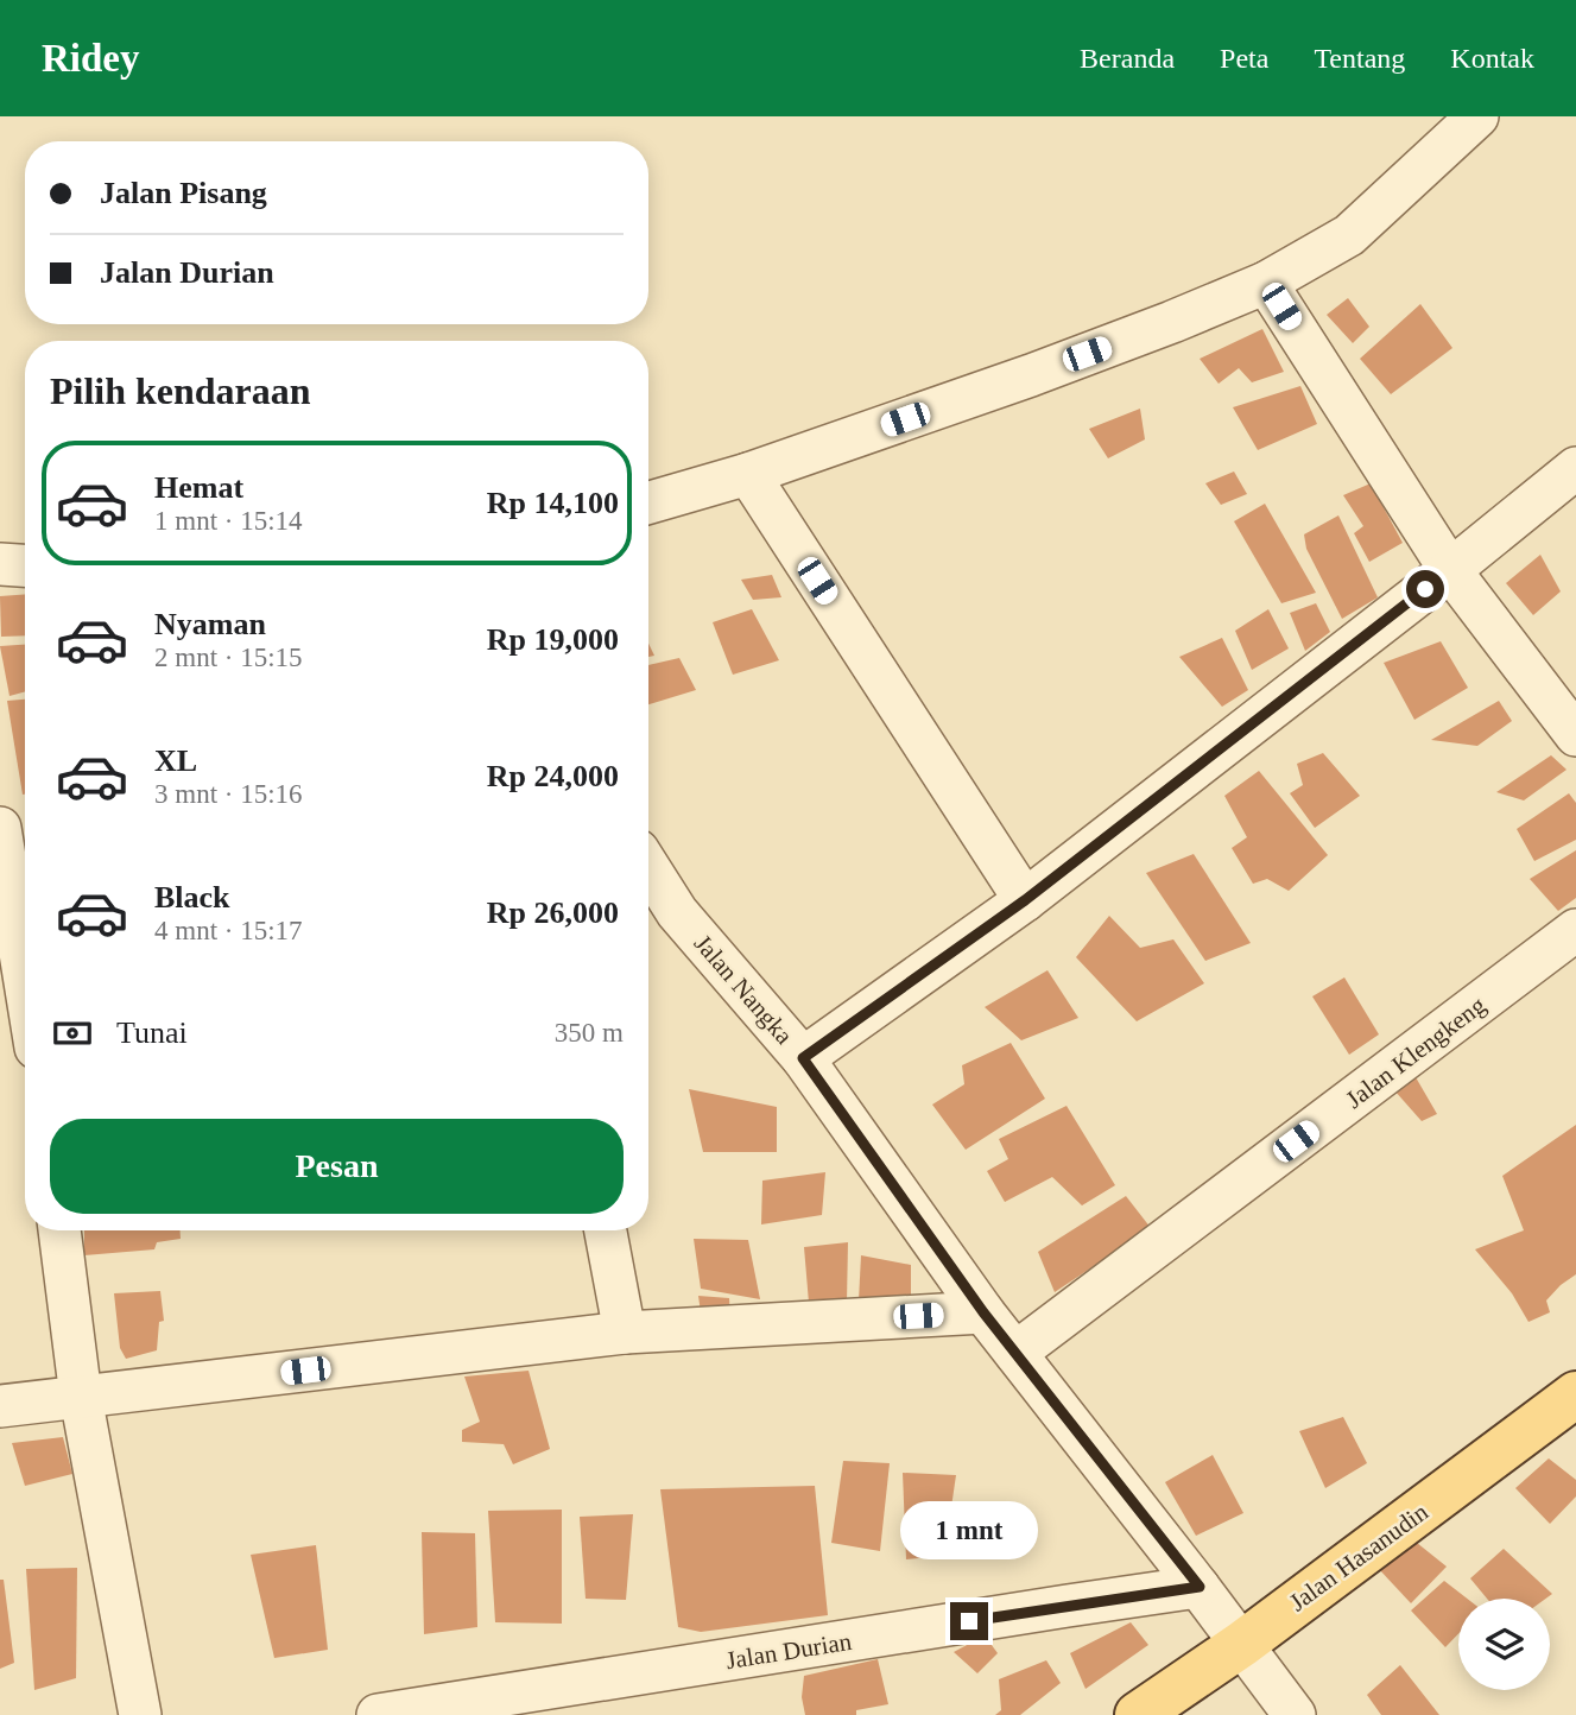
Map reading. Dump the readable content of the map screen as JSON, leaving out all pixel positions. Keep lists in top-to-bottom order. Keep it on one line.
{"streets":{"main road":["Jalan Hasanudin"],"street":["Jalan Nangka","Jalan Klengkeng","Jalan Durian"]},"crossings":[["Jalan Nangka","Jalan Klengkeng"],["Jalan Nangka","Jalan Hasanudin"],["Jalan Nangka","Jalan Durian"]],"page":{"header":"Ridey","nav":["Beranda","Peta","Tentang","Kontak"],"banner":["Jalan Pisang","Jalan Durian"],"heading":"Pilih kendaraan","list":[{"name":"Hemat","note":"1 mnt · 15:14","value":"Rp 14,100"},{"name":"Nyaman","note":"2 mnt · 15:15","value":"Rp 19,000"},{"name":"XL","note":"3 mnt · 15:16","value":"Rp 24,000"},{"name":"Black","note":"4 mnt · 15:17","value":"Rp 26,000"}],"pay":["Tunai","350 m"],"buttons":"Pesan","bubble":"1 mnt"}}
